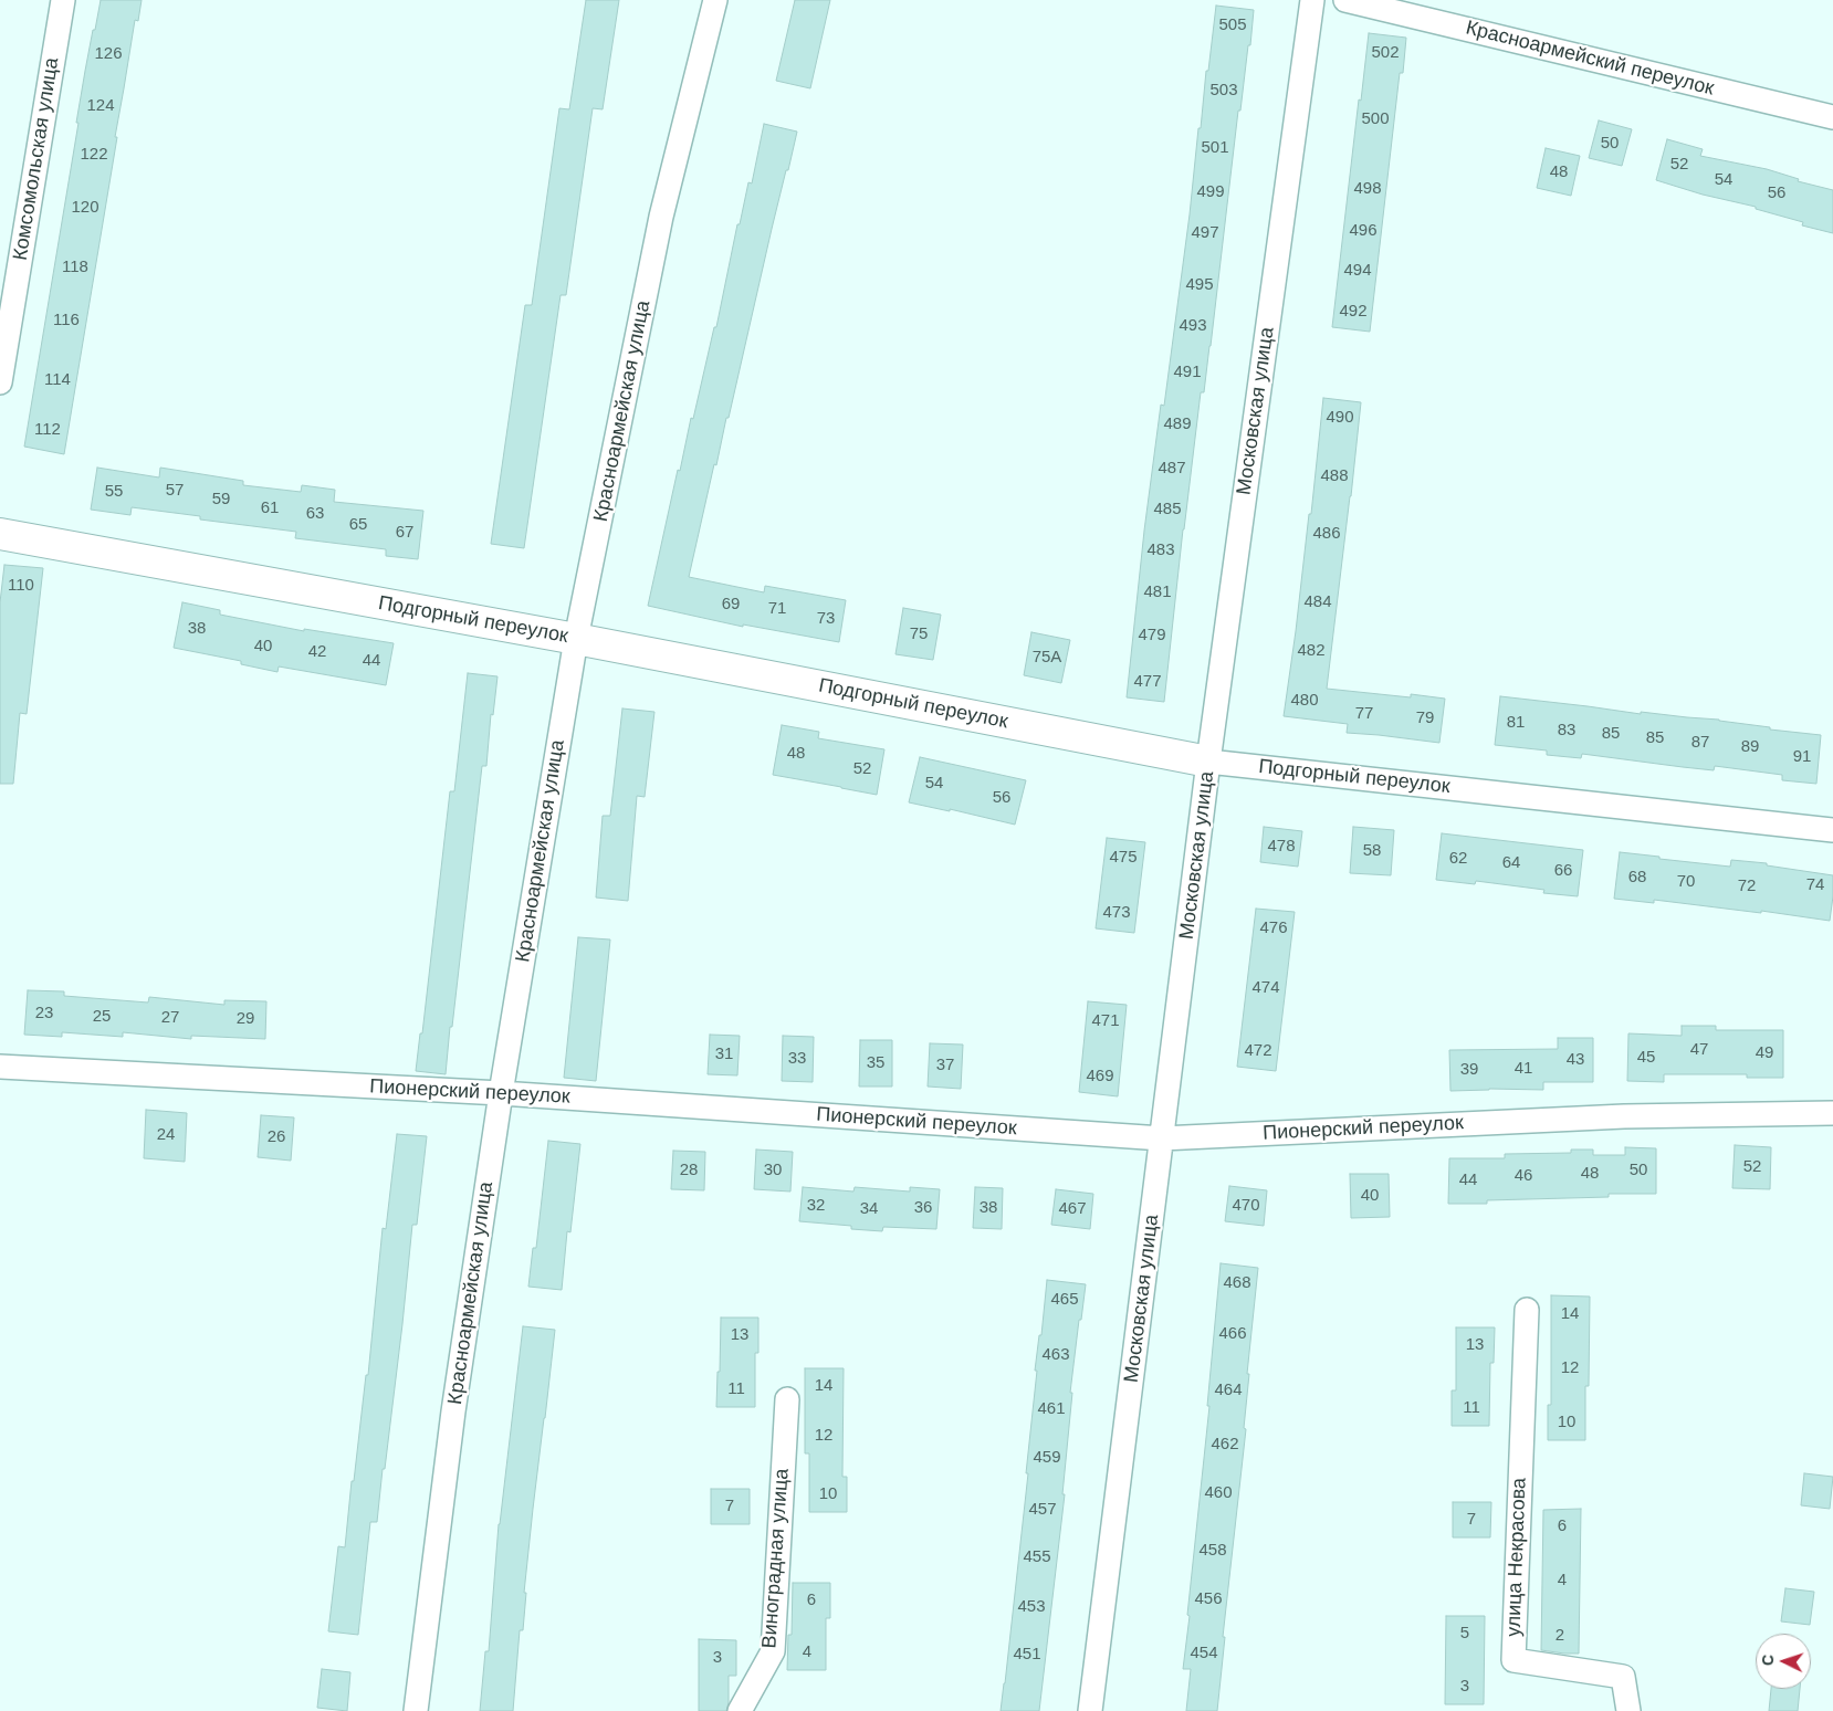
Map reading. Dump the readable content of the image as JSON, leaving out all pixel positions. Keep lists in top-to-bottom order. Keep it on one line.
{"streets":{"main road":["Подгорный переулок"],"street":["Красноармейский переулок","Комсомольская улица","Красноармейская улица","Московская улица","Пионерский переулок","улица Некрасова","Виноградная улица"]},"crossings":[["Красноармейская улица","Подгорный переулок"],["Красноармейская улица","Пионерский переулок"],["Московская улица","Подгорный переулок"],["Московская улица","Пионерский переулок"]],"house_numbers":["505","502","126","503","124","500","50","501","122","52","48","54","498","499","56","120","496","497","118","494","495","492","116","493","491","114","490","489","112","487","488","57","55","59","61","485","63","65","67","486","483","110","481","484","69","71","73","38","75","479","40","482","42","75А","44","477","480","77","79","81","83","85","85","87","89","48","91","52","54","56","478","58","475","62","64","66","68","70","74","72","473","476","474","23","25","27","29","471","47","472","49","31","45","33","43","35","37","41","39","469","24","26","52","28","30","50","48","46","44","40","32","470","36","38","34","467","468","465","14","466","13","13","463","12","14","11","464","11","461","10","12","462","459","460","10","7","457","7","6","458","455","4","456","6","453","5","2","4","454","451","3","3"],"north":"left"}
